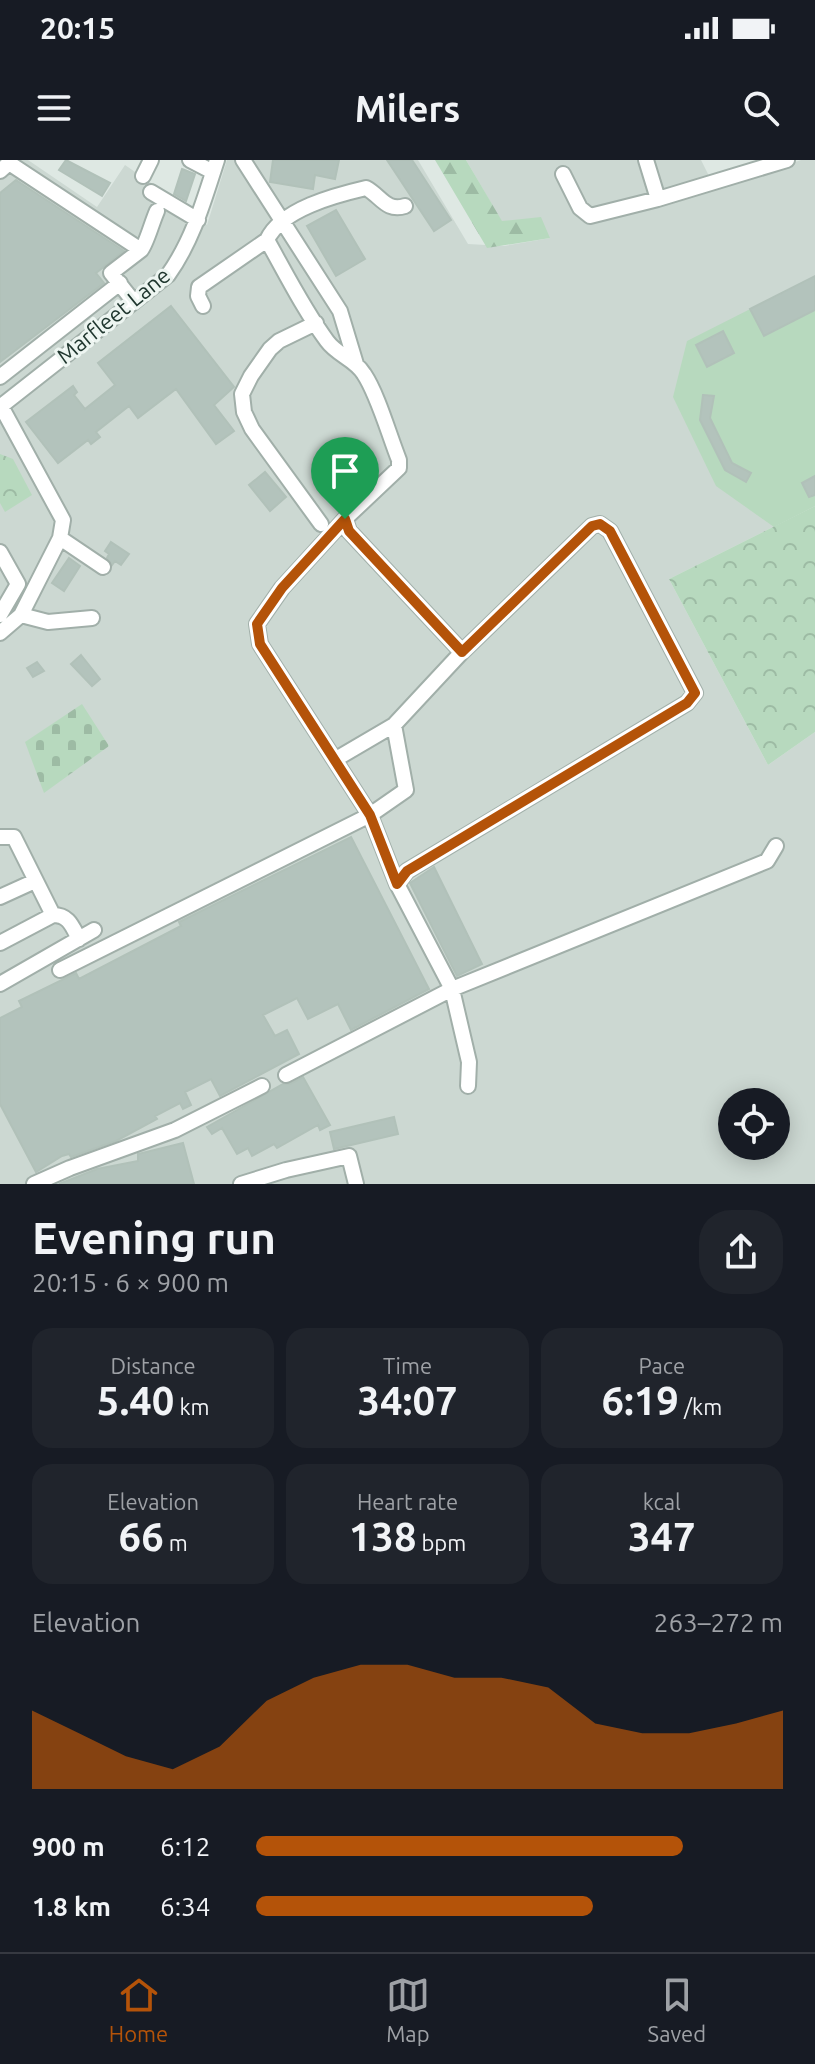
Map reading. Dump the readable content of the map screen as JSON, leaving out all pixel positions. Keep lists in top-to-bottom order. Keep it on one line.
{"streets":{"street":["Marfleet Lane"]},"page":{"status":"20:15","header":"Milers","heading":["Evening run","20:15 · 6 × 900 m"],"stats":[["Distance","5.40 km"],["Time","34:07"],["Pace","6:19 /km"],["Elevation","66 m"],["Heart rate","138 bpm"],["kcal","347"]],"chart":["Elevation","263–272 m"],"list":[{"name":"900 m","note":"6:12"},{"name":"1.8 km","note":"6:34"}],"tabs":["Home","Map","Saved"]}}
